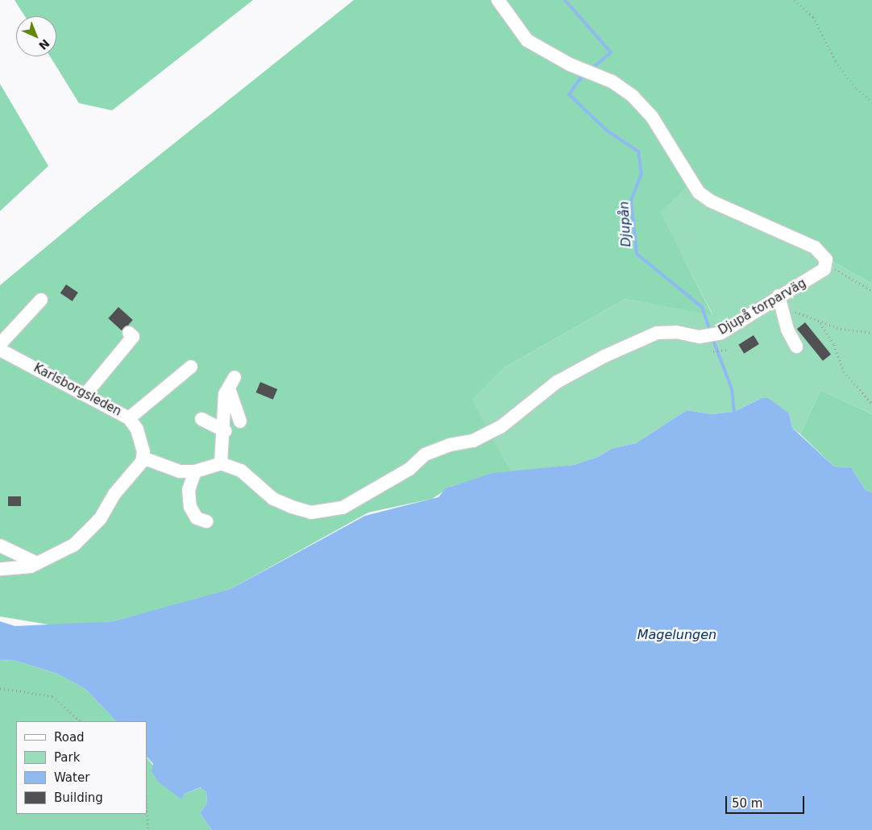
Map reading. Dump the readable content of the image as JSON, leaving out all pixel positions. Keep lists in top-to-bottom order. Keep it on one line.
{"streets":{"street":["Djupå torparväg","Karlsborgsleden"]},"water":["Djupån","Magelungen"],"legend":["Road","Park","Water","Building"],"scale_bar":"50 m","north":"bottom right"}
